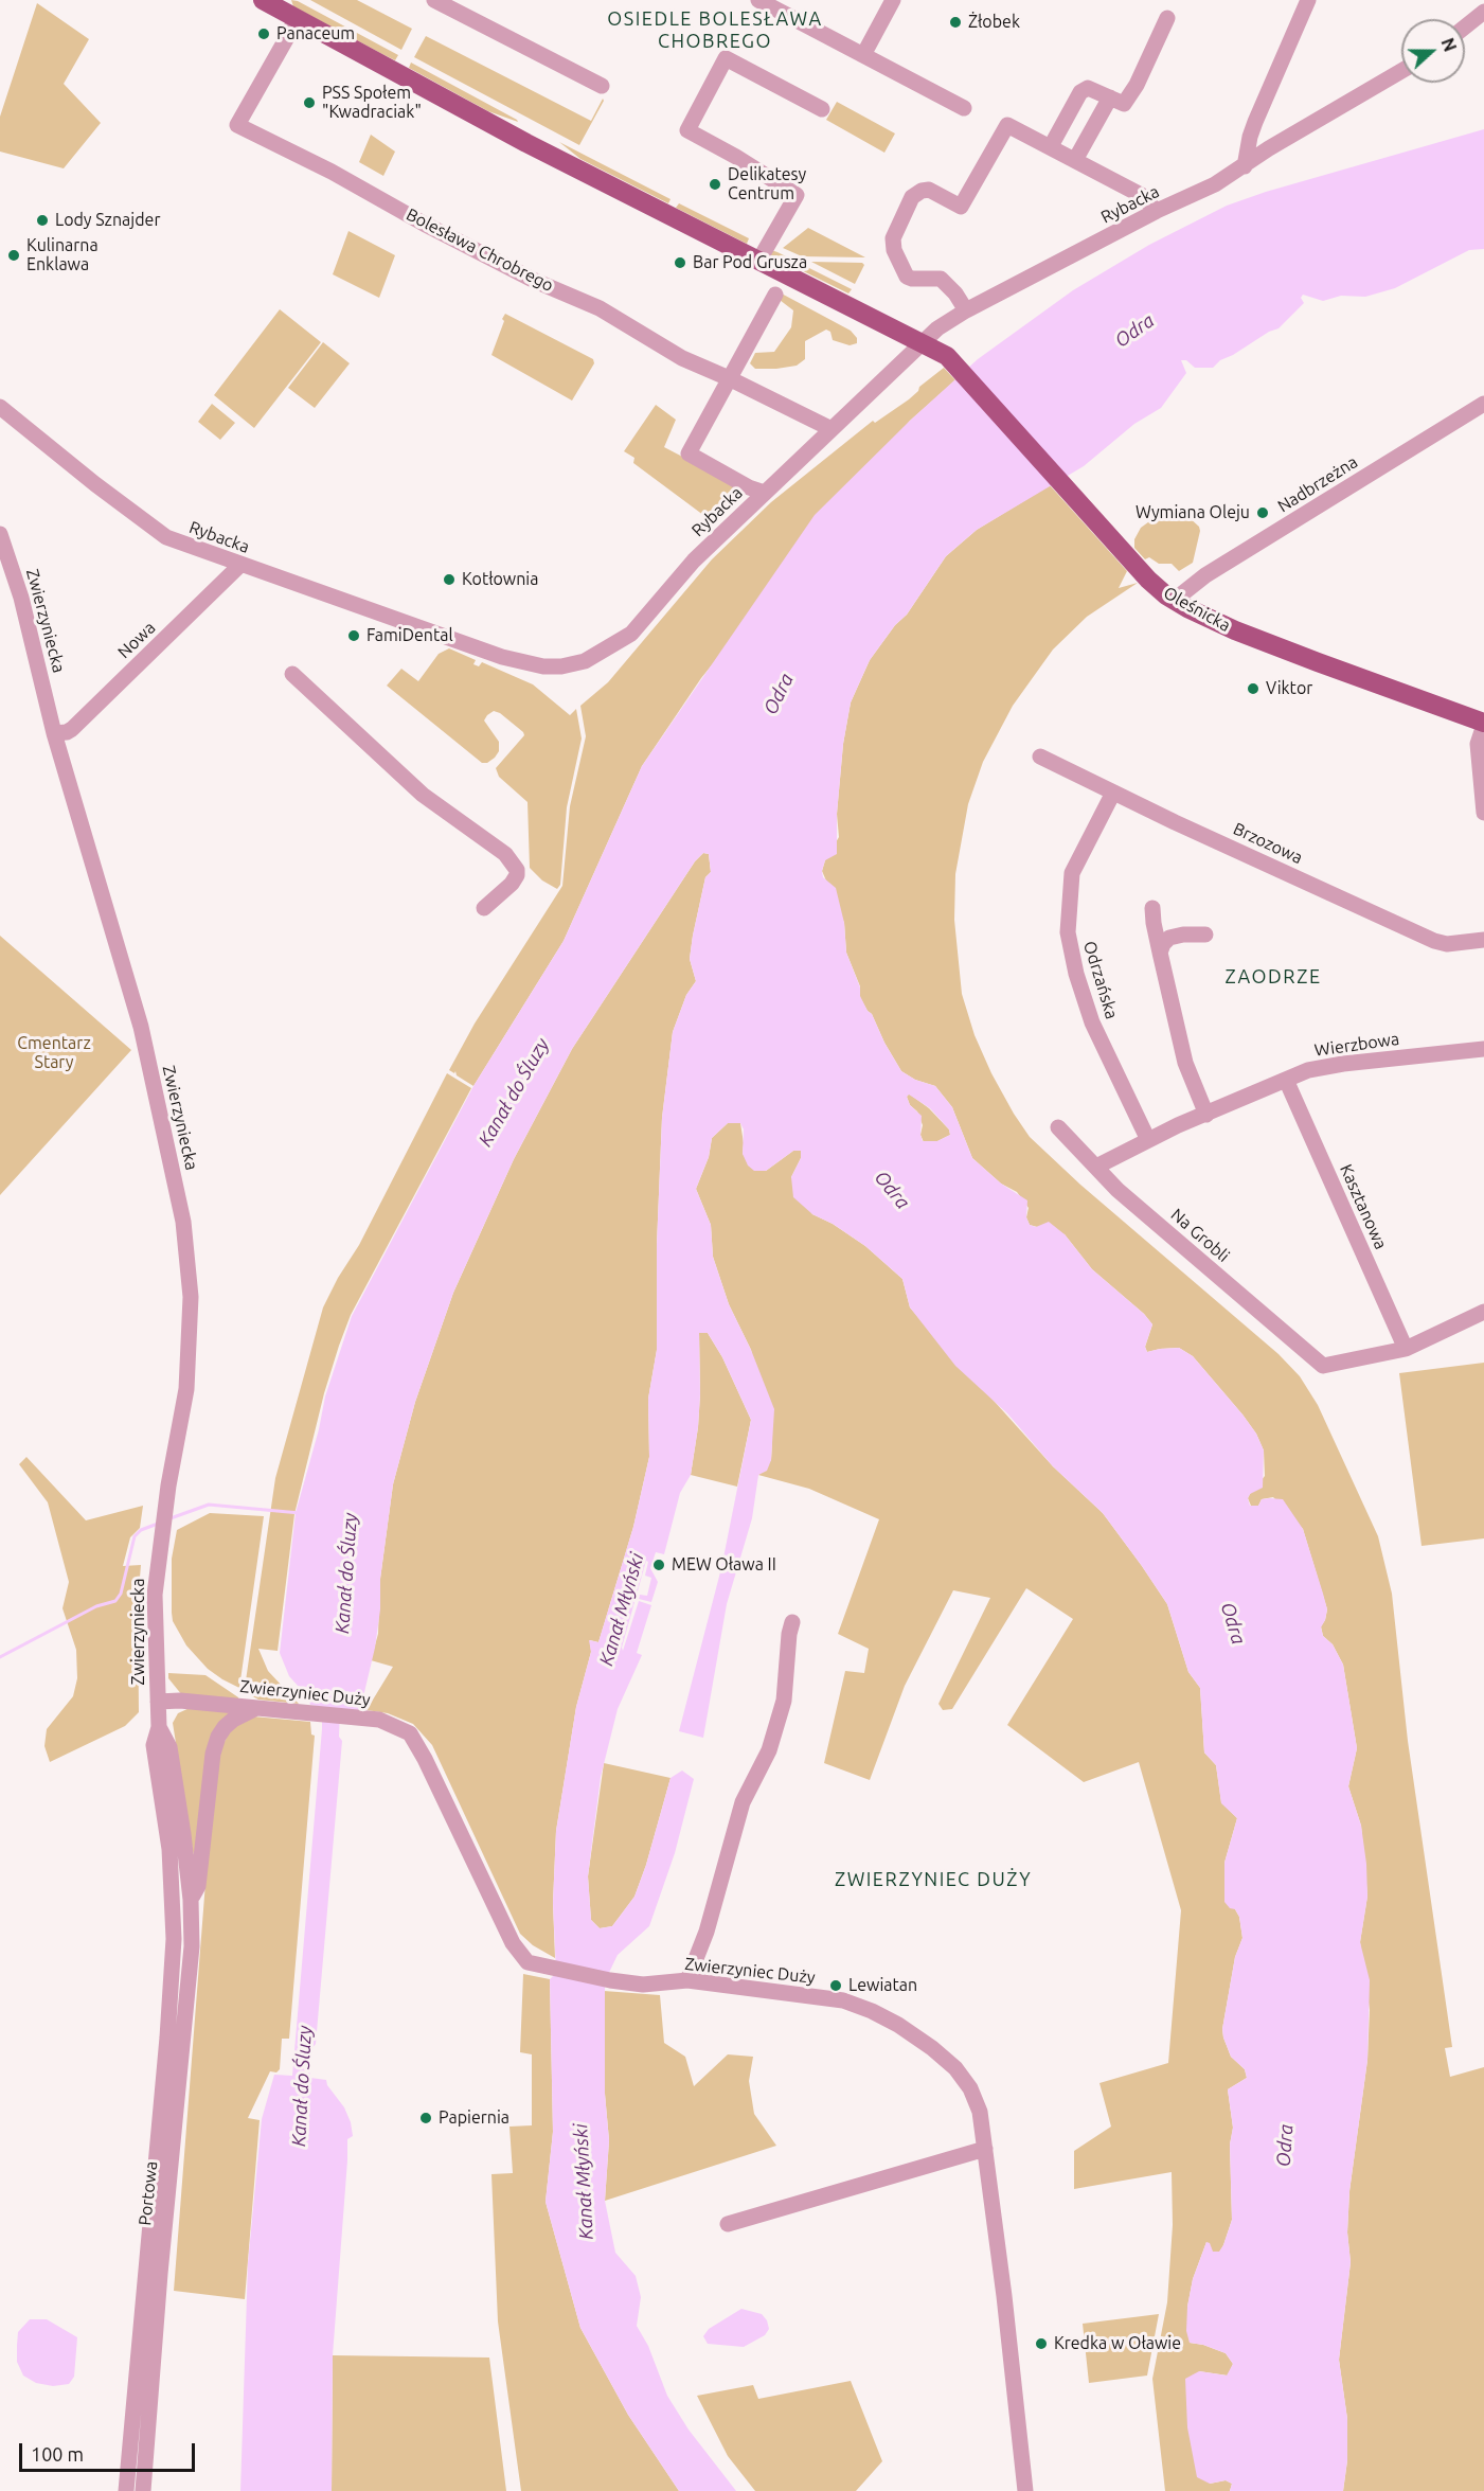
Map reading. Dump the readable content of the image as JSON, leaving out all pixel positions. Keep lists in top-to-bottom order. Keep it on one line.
{"streets":{"main road":["Oleśnicka"],"street":["Rybacka","Bolesława Chrobrego","Nadbrzeżna","Zwierzyniecka","Nowa","Brzozowa","Odrzańska","Wierzbowa","Kasztanowa","Na Grobli","Zwierzyniec Duży","Portowa"]},"crossings":[["Rybacka","Bolesława Chrobrego"],["Rybacka","Oleśnicka"],["Rybacka","Nowa"],["Nadbrzeżna","Oleśnicka"],["Zwierzyniecka","Nowa"],["Zwierzyniecka","Zwierzyniec Duży"],["Zwierzyniecka","Portowa"],["Brzozowa","Odrzańska"],["Odrzańska","Wierzbowa"],["Wierzbowa","Kasztanowa"],["Wierzbowa","Na Grobli"],["Kasztanowa","Na Grobli"]],"districts":["OSIEDLE BOLESŁAWA CHOBREGO","ZAODRZE","ZWIERZYNIEC DUŻY"],"water":["Odra","Kanał do Śluzy","Kanał Młyński"],"parks":["Cmentarz Stary"],"places":["Żłobek","Panaceum","PSS Społem \"Kwadraciak\"","Delikatesy Centrum","Lody Sznajder","Kulinarna Enklawa","Bar Pod Grusza","Wymiana Oleju","Kotłownia","FamiDental","Viktor","MEW Oława II","Lewiatan","Papiernia","Kredka w Oławie"],"scale_bar":"100 m","north":"right"}
